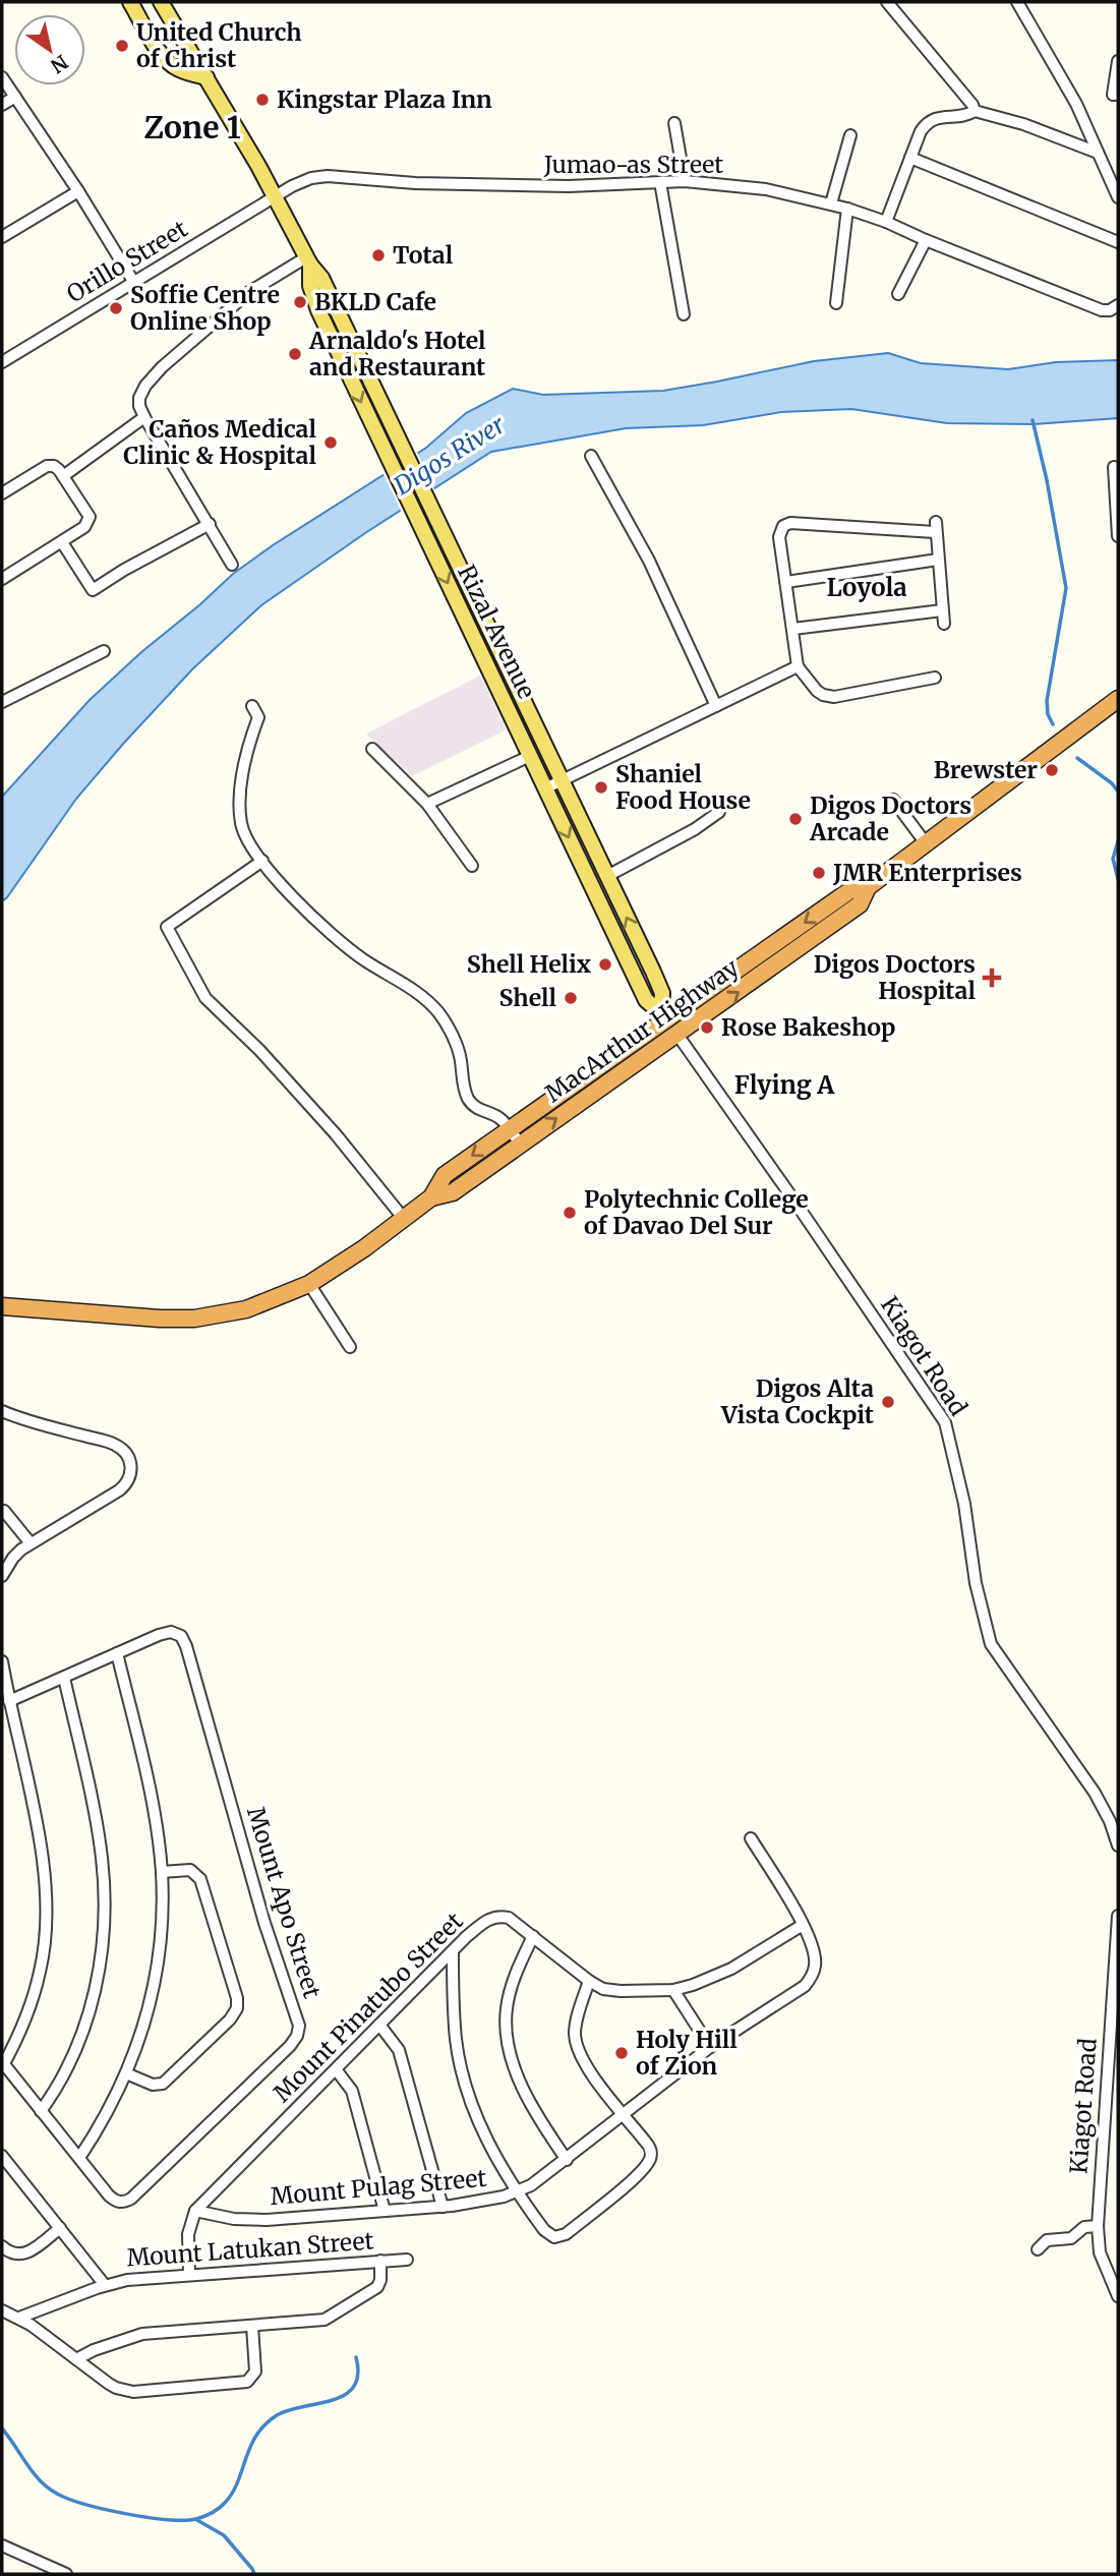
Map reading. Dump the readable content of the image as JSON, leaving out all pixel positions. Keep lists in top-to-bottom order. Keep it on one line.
{"streets":{"highway":["MacArthur Highway"],"main road":["Rizal Avenue"],"street":["Jumao-as Street","Orillo Street","Kiagot Road","Mount Apo Street","Mount Pinatubo Street","Mount Pulag Street","Mount Latukan Street"]},"crossings":[["Jumao-as Street","Orillo Street"],["Jumao-as Street","Rizal Avenue"],["Orillo Street","Rizal Avenue"],["Rizal Avenue","MacArthur Highway"],["Rizal Avenue","Kiagot Road"],["MacArthur Highway","Kiagot Road"],["Mount Pinatubo Street","Mount Pulag Street"]],"districts":["Zone 1","Loyola","Flying A"],"water":["Digos River"],"places":{"other":["United Church of Christ","Kingstar Plaza Inn","Total","BKLD Cafe","Soffie Centre Online Shop","Arnaldo's Hotel and Restaurant","Caños Medical Clinic & Hospital","Brewster","Shaniel Food House","Digos Doctors Arcade","JMR Enterprises","Shell Helix","Shell","Rose Bakeshop","Polytechnic College of Davao Del Sur","Digos Alta Vista Cockpit","Holy Hill of Zion"],"health":["Digos Doctors Hospital"]},"north":"bottom right"}
